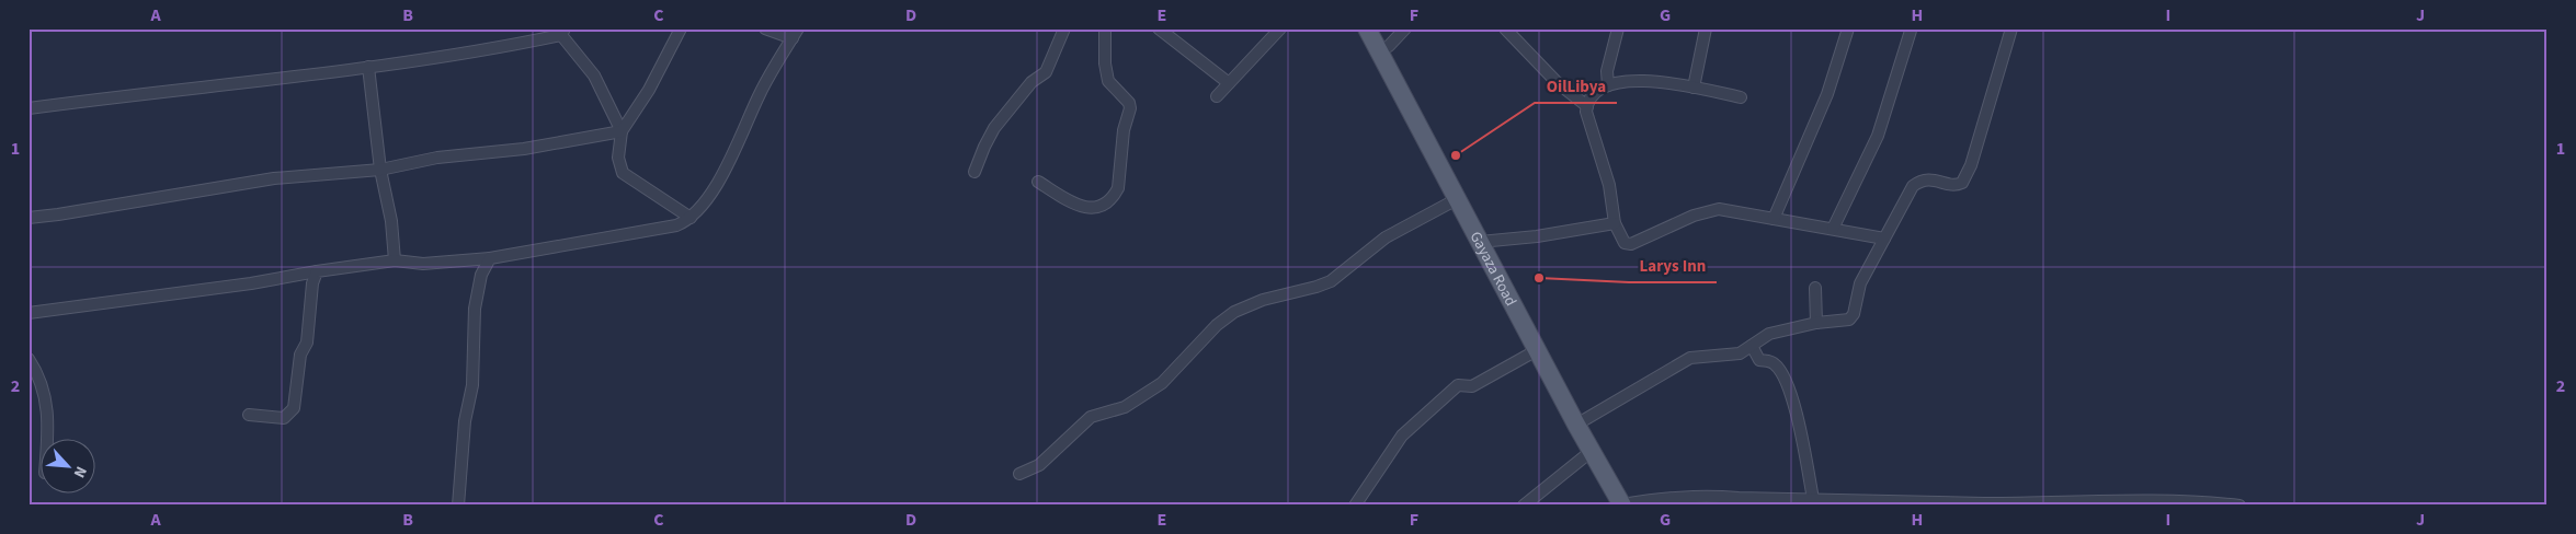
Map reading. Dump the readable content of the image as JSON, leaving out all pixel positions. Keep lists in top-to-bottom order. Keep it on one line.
{"streets":{"main road":["Gayaza Road"]},"places":["OilLibya","Larys Inn"],"north":"bottom right","grid":{"columns":["A","B","C","D","E","F","G","H","I","J"],"rows":["1","2"]}}
